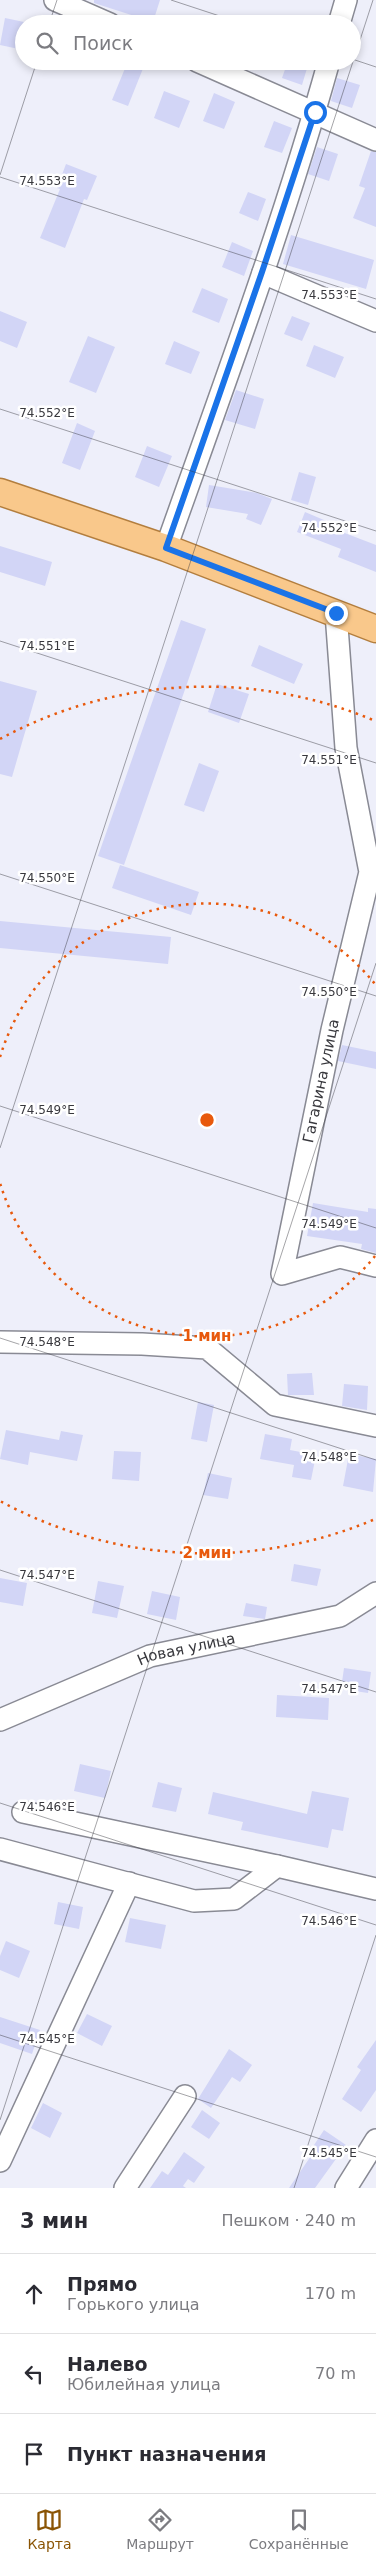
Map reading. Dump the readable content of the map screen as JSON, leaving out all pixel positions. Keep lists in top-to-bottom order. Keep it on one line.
{"streets":{"street":["Гагарина улица","Новая улица"]},"page":{"search":"Поиск","heading":["3 мин","Пешком · 240 m"],"list":[["Прямо","Горького улица","170 m"],["Налево","Юбилейная улица","70 m"],"Пункт назначения"],"nav":["Карта","Маршрут","Сохранённые"]},"coordinates":["74.553°E","74.552°E","74.551°E","74.550°E","74.549°E","74.548°E","74.547°E","74.546°E","74.545°E"],"rings":["1 мин","2 мин"]}
